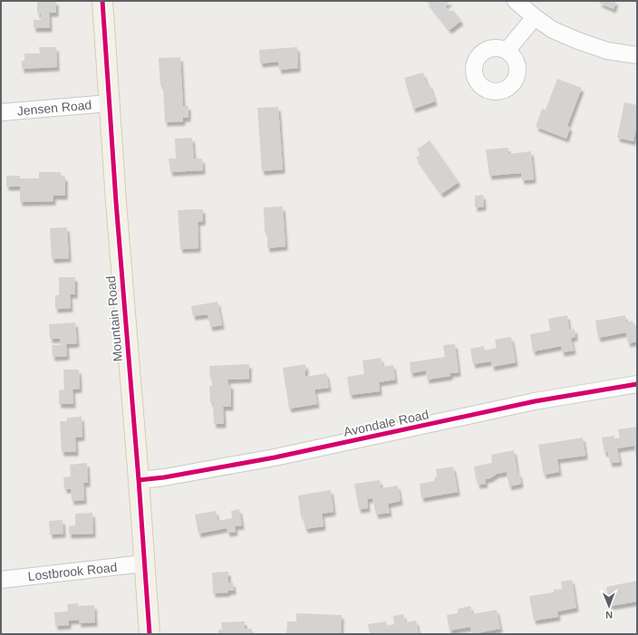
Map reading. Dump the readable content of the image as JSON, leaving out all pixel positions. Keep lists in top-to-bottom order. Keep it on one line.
{"streets":{"main road":["Mountain Road"],"street":["Jensen Road","Avondale Road","Lostbrook Road"]},"crossings":[["Jensen Road","Mountain Road"],["Mountain Road","Avondale Road"],["Mountain Road","Lostbrook Road"]],"north":"bottom"}
